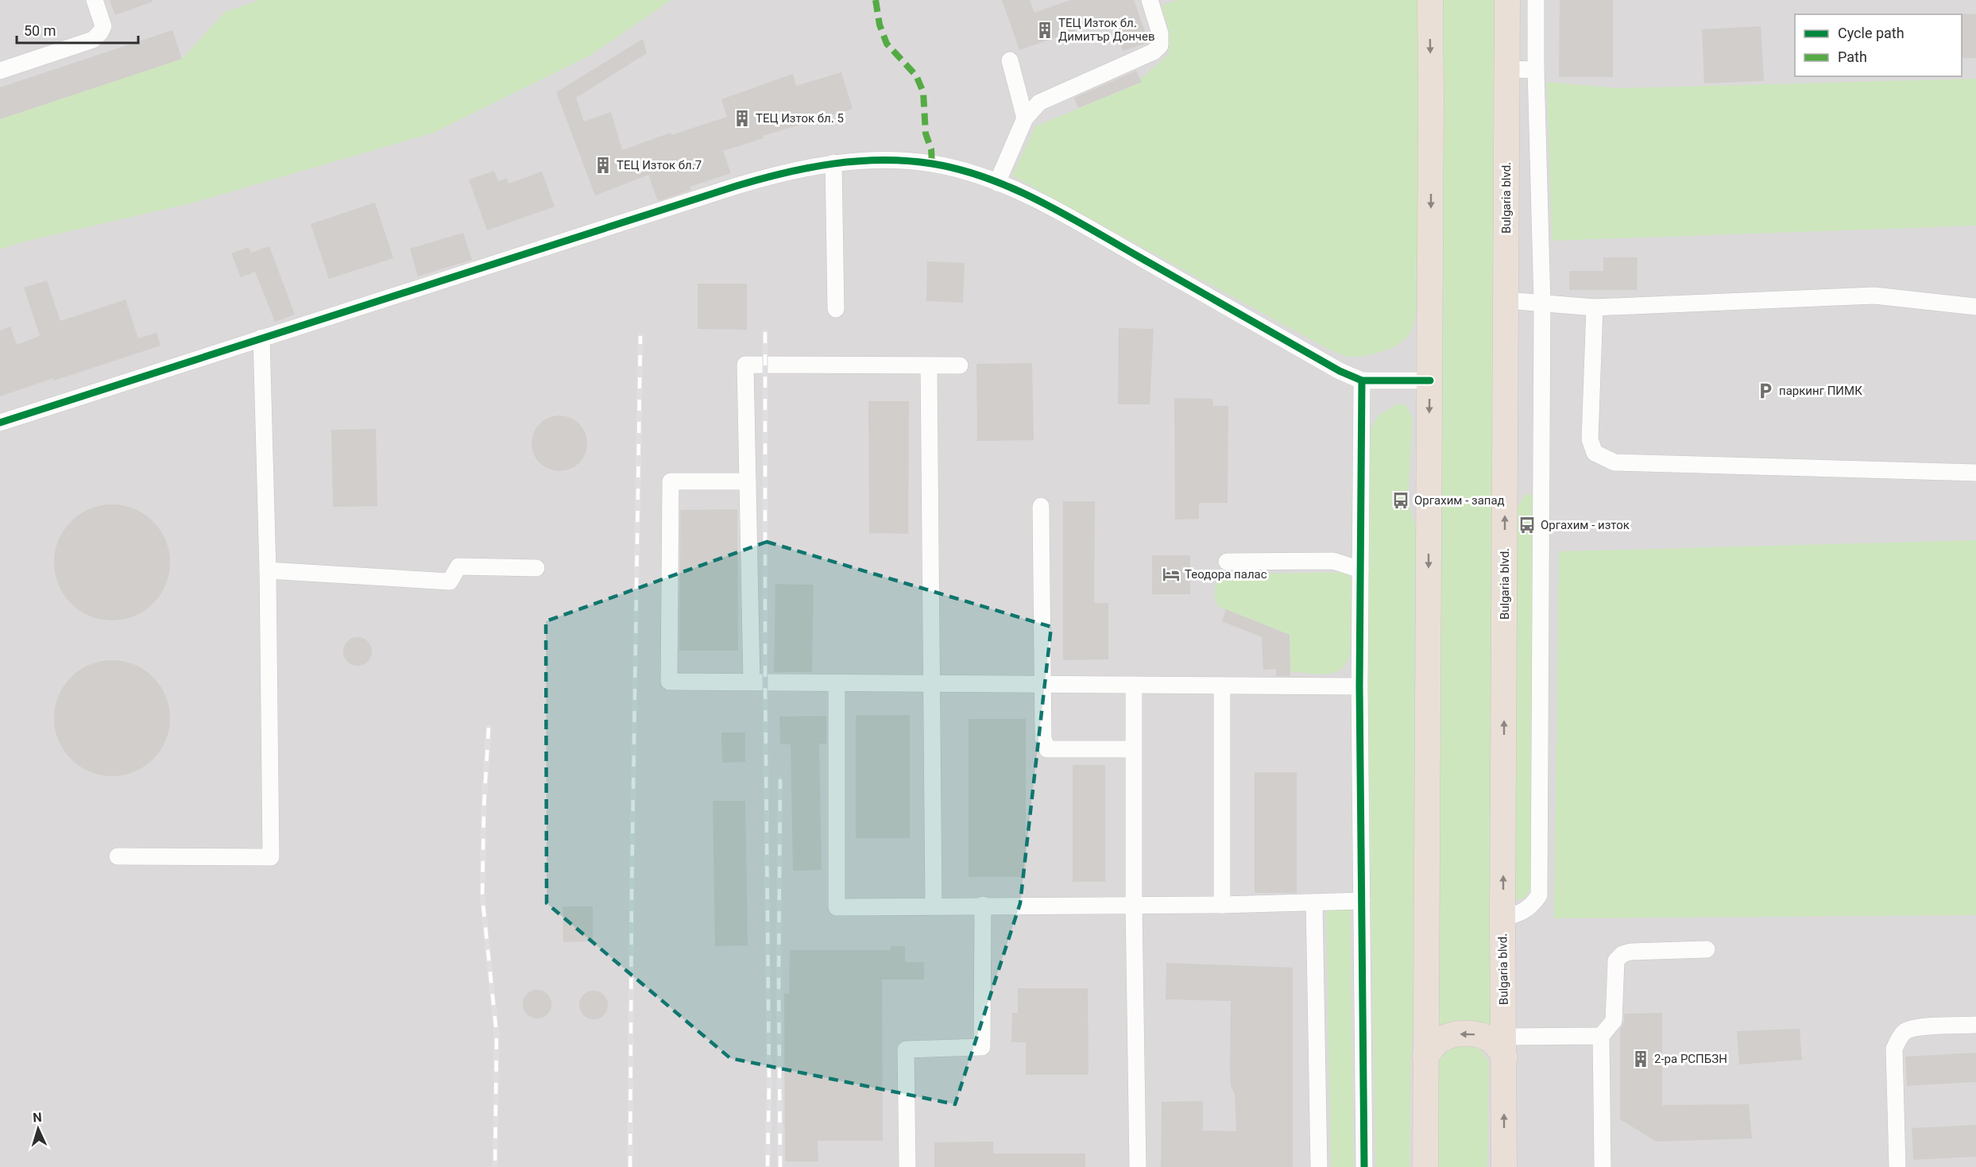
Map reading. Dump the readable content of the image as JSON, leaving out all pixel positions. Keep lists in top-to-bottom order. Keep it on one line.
{"streets":{"highway":["Bulgaria blvd."]},"places":{"building":["ТЕЦ Изток бл. Димитър Дончев","ТЕЦ Изток бл. 5","ТЕЦ Изток бл.7","2-ра РСПБЗН"],"parking":["паркинг ПИМК"],"bus stop":["Оргахим - запад","Оргахим - изток"],"hotel":["Теодора палас"]},"legend":["Cycle path","Path"],"scale_bar":"50 m","north":"top"}
